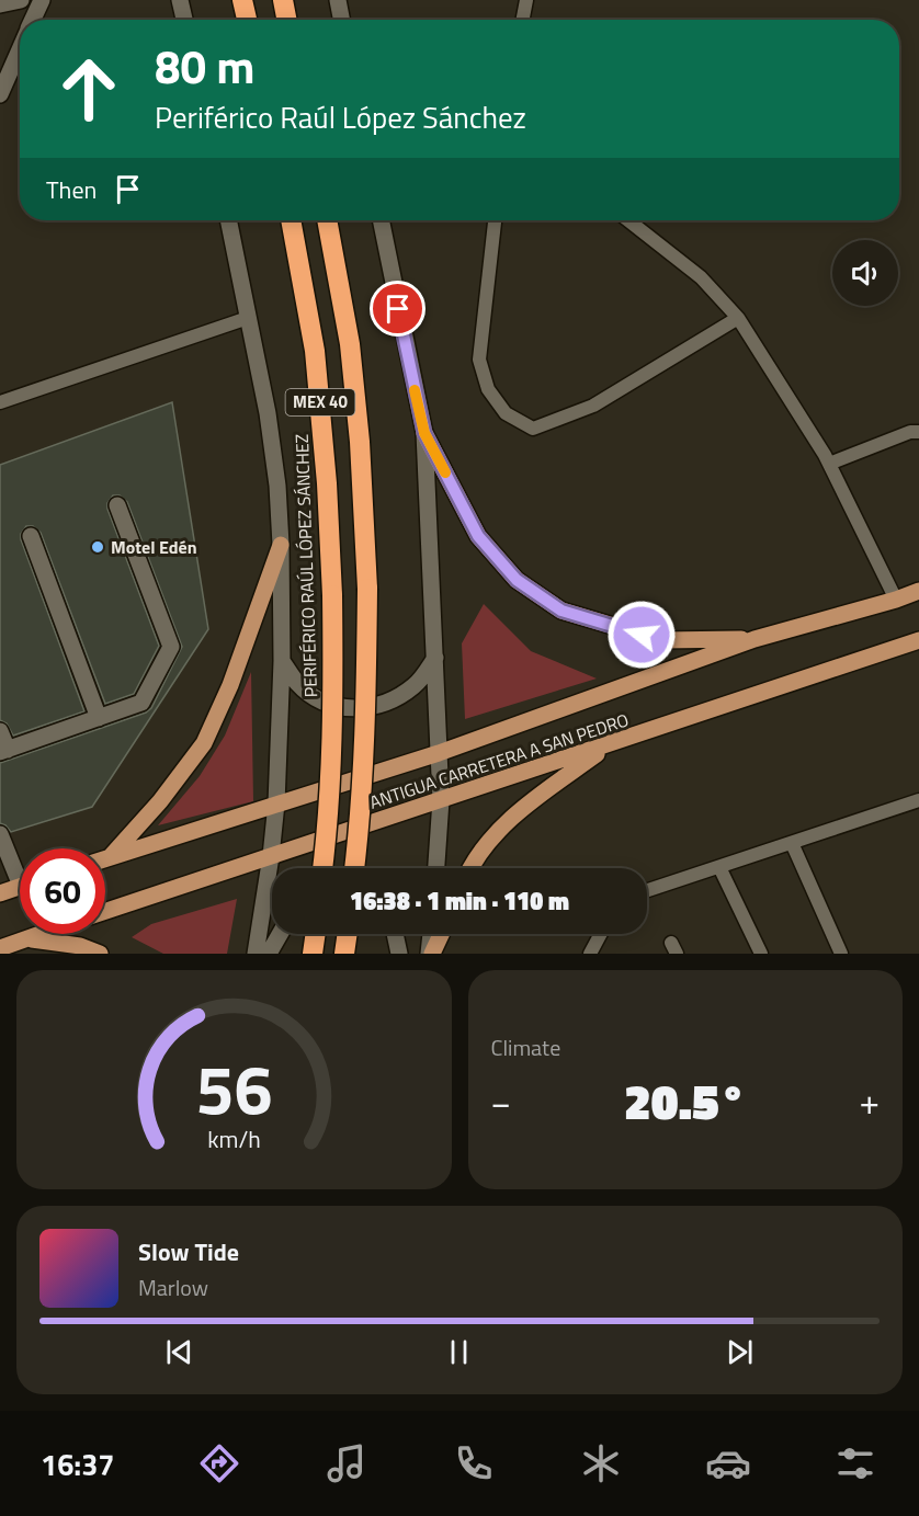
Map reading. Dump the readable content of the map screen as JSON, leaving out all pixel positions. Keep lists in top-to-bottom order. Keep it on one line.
{"streets":{"highway":["MEX 40","PERIFÉRICO RAÚL LÓPEZ SÁNCHEZ"],"main road":["ANTIGUA CARRETERA A SAN PEDRO"]},"crossings":[["PERIFÉRICO RAÚL LÓPEZ SÁNCHEZ","ANTIGUA CARRETERA A SAN PEDRO"]],"places":["Motel Edén"],"page":{"turn":["80 m","Periférico Raúl López Sánchez"],"then":"Then","limit":"60","trip":"16:38 · 1 min · 110 m","tile":"Climate","heat":["−","20.5°","+"],"song":["Slow Tide","Marlow"],"tabs":"16:37","gauge":["56","km/h"]}}
